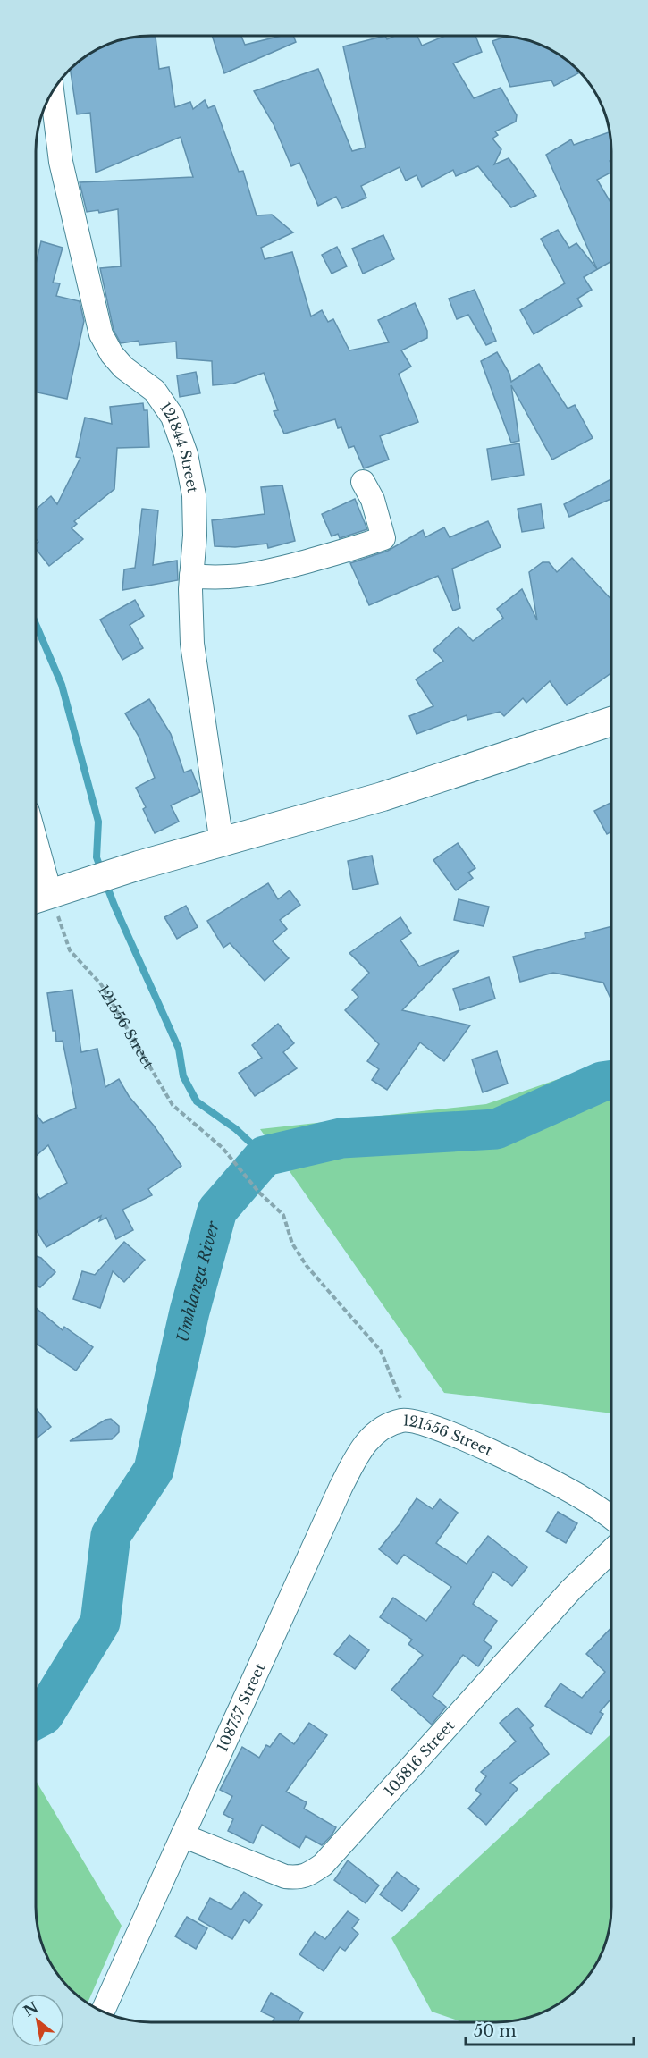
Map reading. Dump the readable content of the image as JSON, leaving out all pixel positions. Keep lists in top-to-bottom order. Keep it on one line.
{"streets":{"street":["121844 Street","121556 Street","108757 Street","105816 Street"]},"crossings":[["121556 Street","108757 Street"],["108757 Street","105816 Street"]],"water":["Umhlanga River"],"scale_bar":"50 m","north":"top left"}
